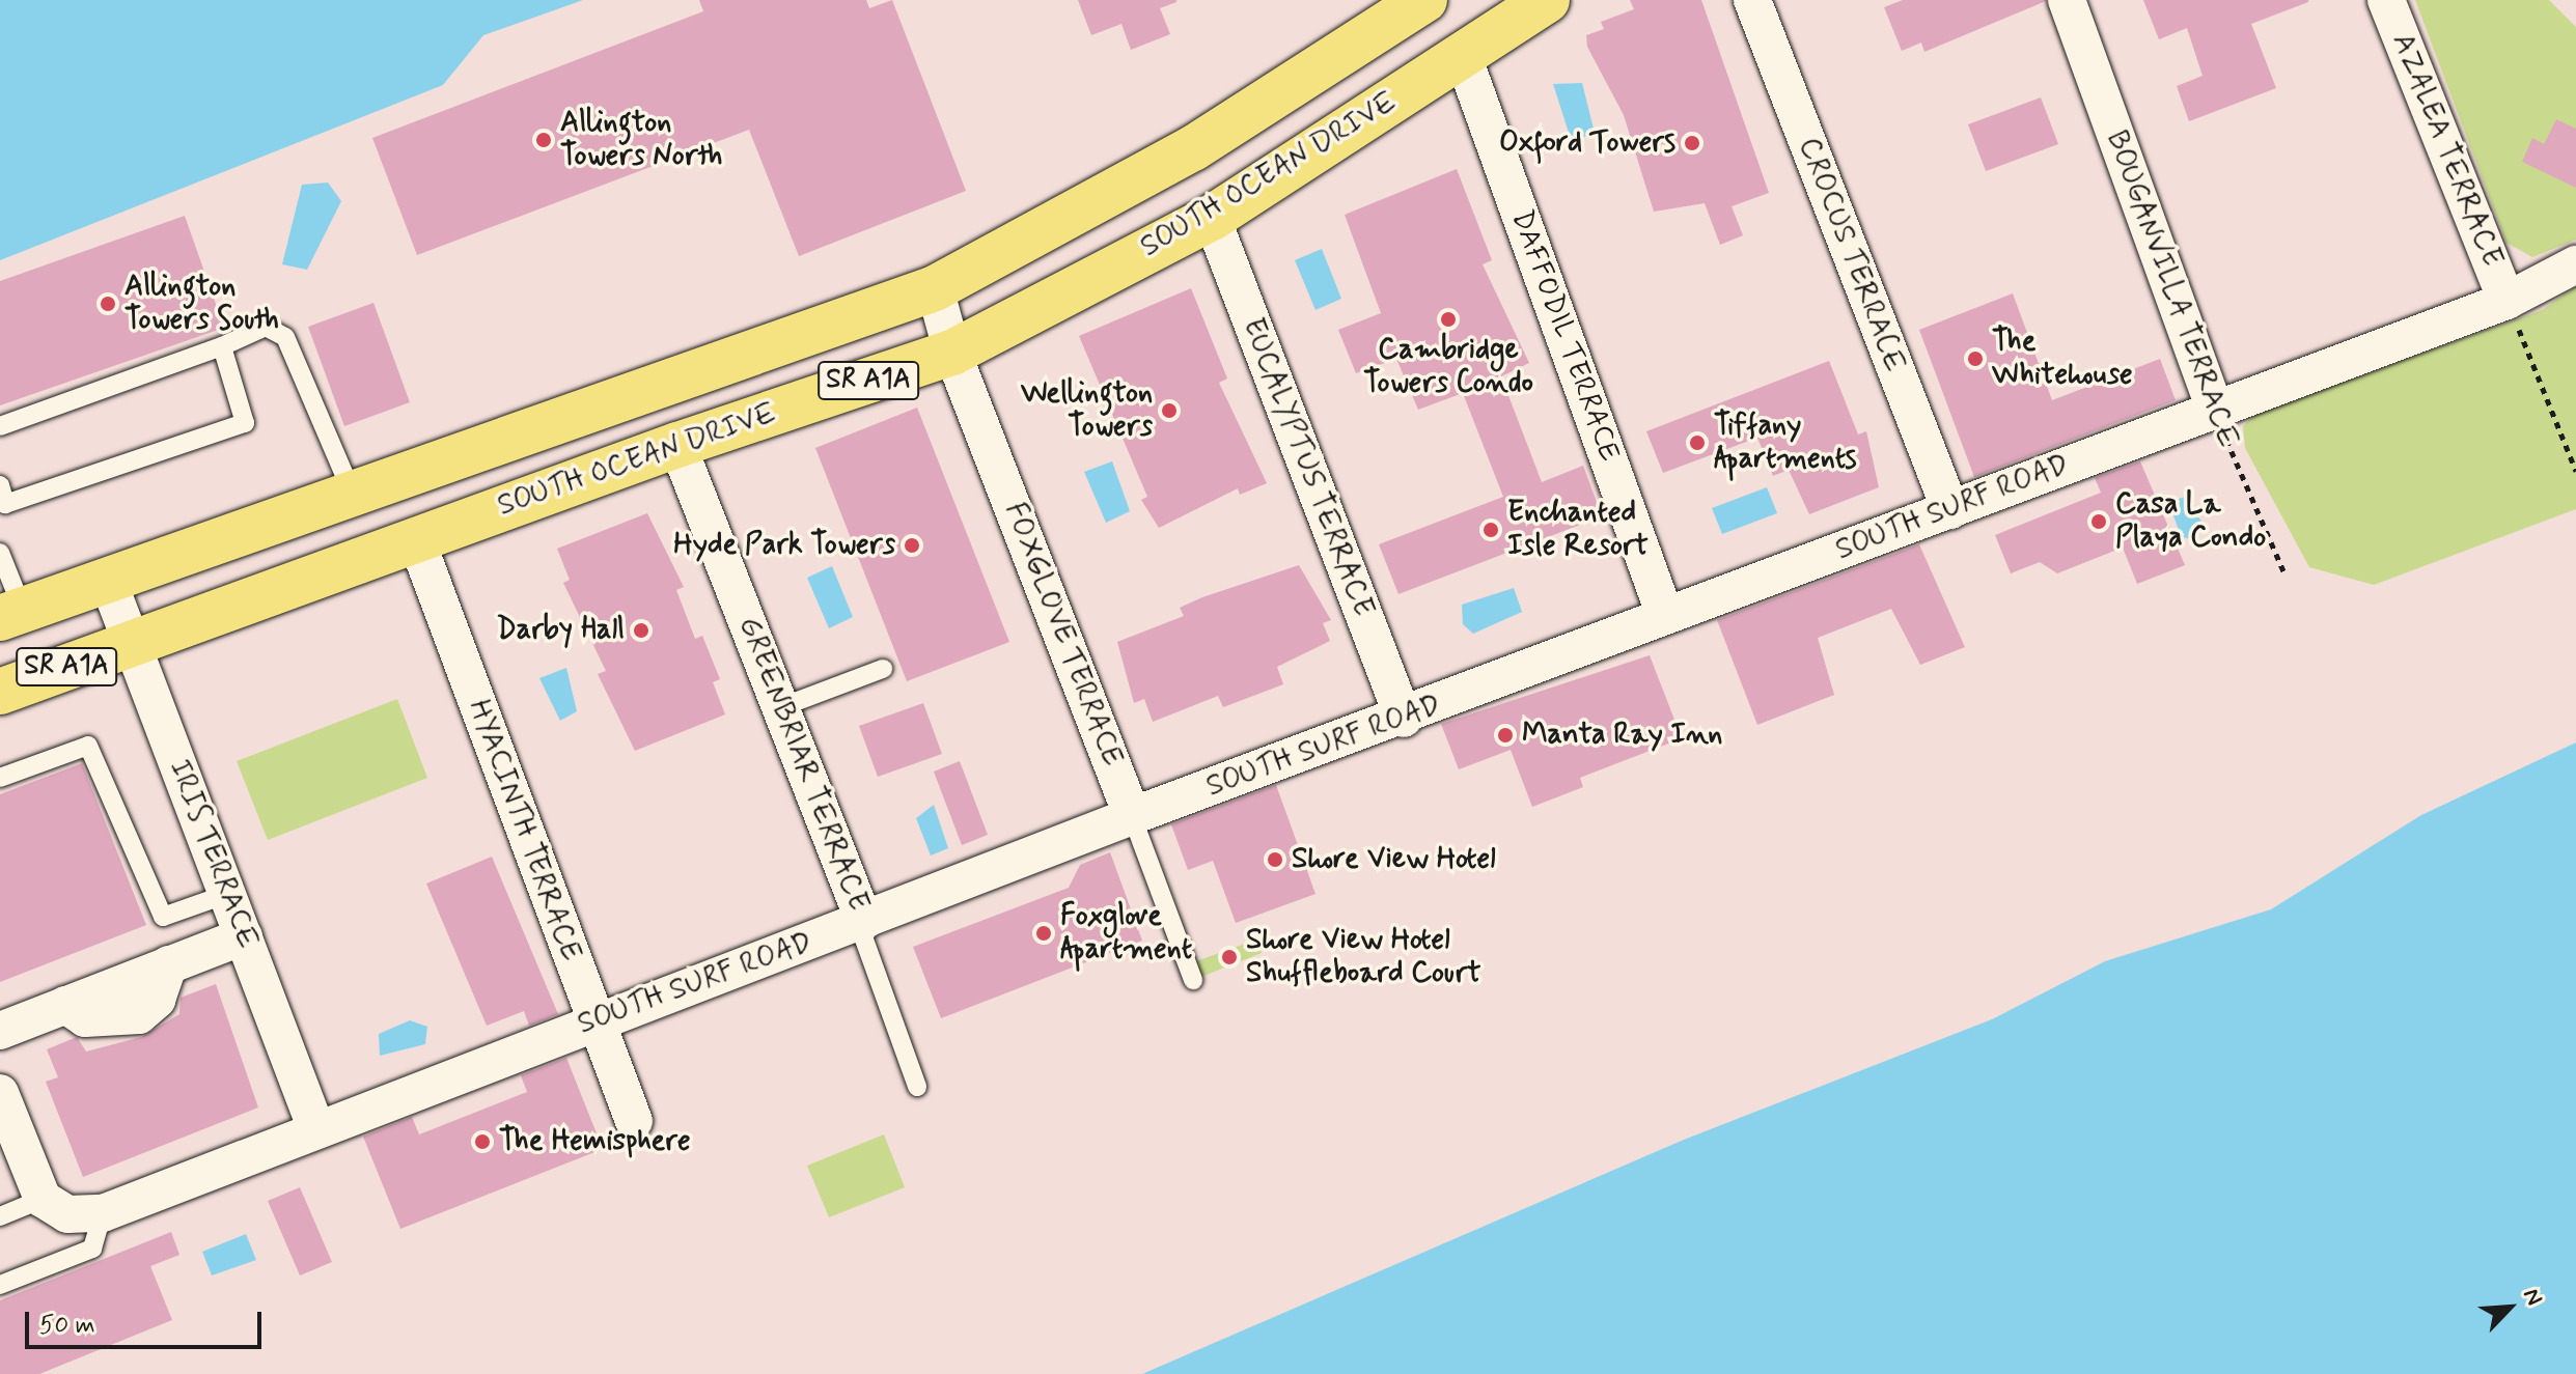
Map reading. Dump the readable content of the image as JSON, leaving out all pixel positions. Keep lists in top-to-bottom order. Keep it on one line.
{"streets":{"main road":["SOUTH OCEAN DRIVE","SR A1A"],"street":["AZALEA TERRACE","CROCUS TERRACE","BOUGANVILLA TERRACE","DAFFODIL TERRACE","EUCALYPTUS TERRACE","SOUTH SURF ROAD","FOXGLOVE TERRACE","GREENBRIAR TERRACE","HYACINTH TERRACE","IRIS TERRACE"]},"crossings":[["AZALEA TERRACE","SOUTH SURF ROAD"],["SOUTH OCEAN DRIVE","DAFFODIL TERRACE"],["SOUTH OCEAN DRIVE","EUCALYPTUS TERRACE"],["SOUTH OCEAN DRIVE","FOXGLOVE TERRACE"],["SOUTH OCEAN DRIVE","GREENBRIAR TERRACE"],["SOUTH OCEAN DRIVE","HYACINTH TERRACE"],["SOUTH OCEAN DRIVE","IRIS TERRACE"],["CROCUS TERRACE","SOUTH SURF ROAD"],["BOUGANVILLA TERRACE","SOUTH SURF ROAD"],["DAFFODIL TERRACE","SOUTH SURF ROAD"],["SR A1A","FOXGLOVE TERRACE"],["SR A1A","IRIS TERRACE"],["EUCALYPTUS TERRACE","SOUTH SURF ROAD"],["SOUTH SURF ROAD","FOXGLOVE TERRACE"],["SOUTH SURF ROAD","GREENBRIAR TERRACE"],["SOUTH SURF ROAD","HYACINTH TERRACE"],["SOUTH SURF ROAD","IRIS TERRACE"]],"places":["Allington Towers North","Oxford Towers","Allington Towers South","Cambridge Towers Condo","The Whitehouse","Wellington Towers","Tiffany Apartments","Casa La Playa Condo","Enchanted Isle Resort","Hyde Park Towers","Darby Hall","Manta Ray Inn","Shore View Hotel","Foxglove Apartment","Shore View Hotel Shuffleboard Court","The Hemisphere"],"scale_bar":"50 m","north":"top right"}
